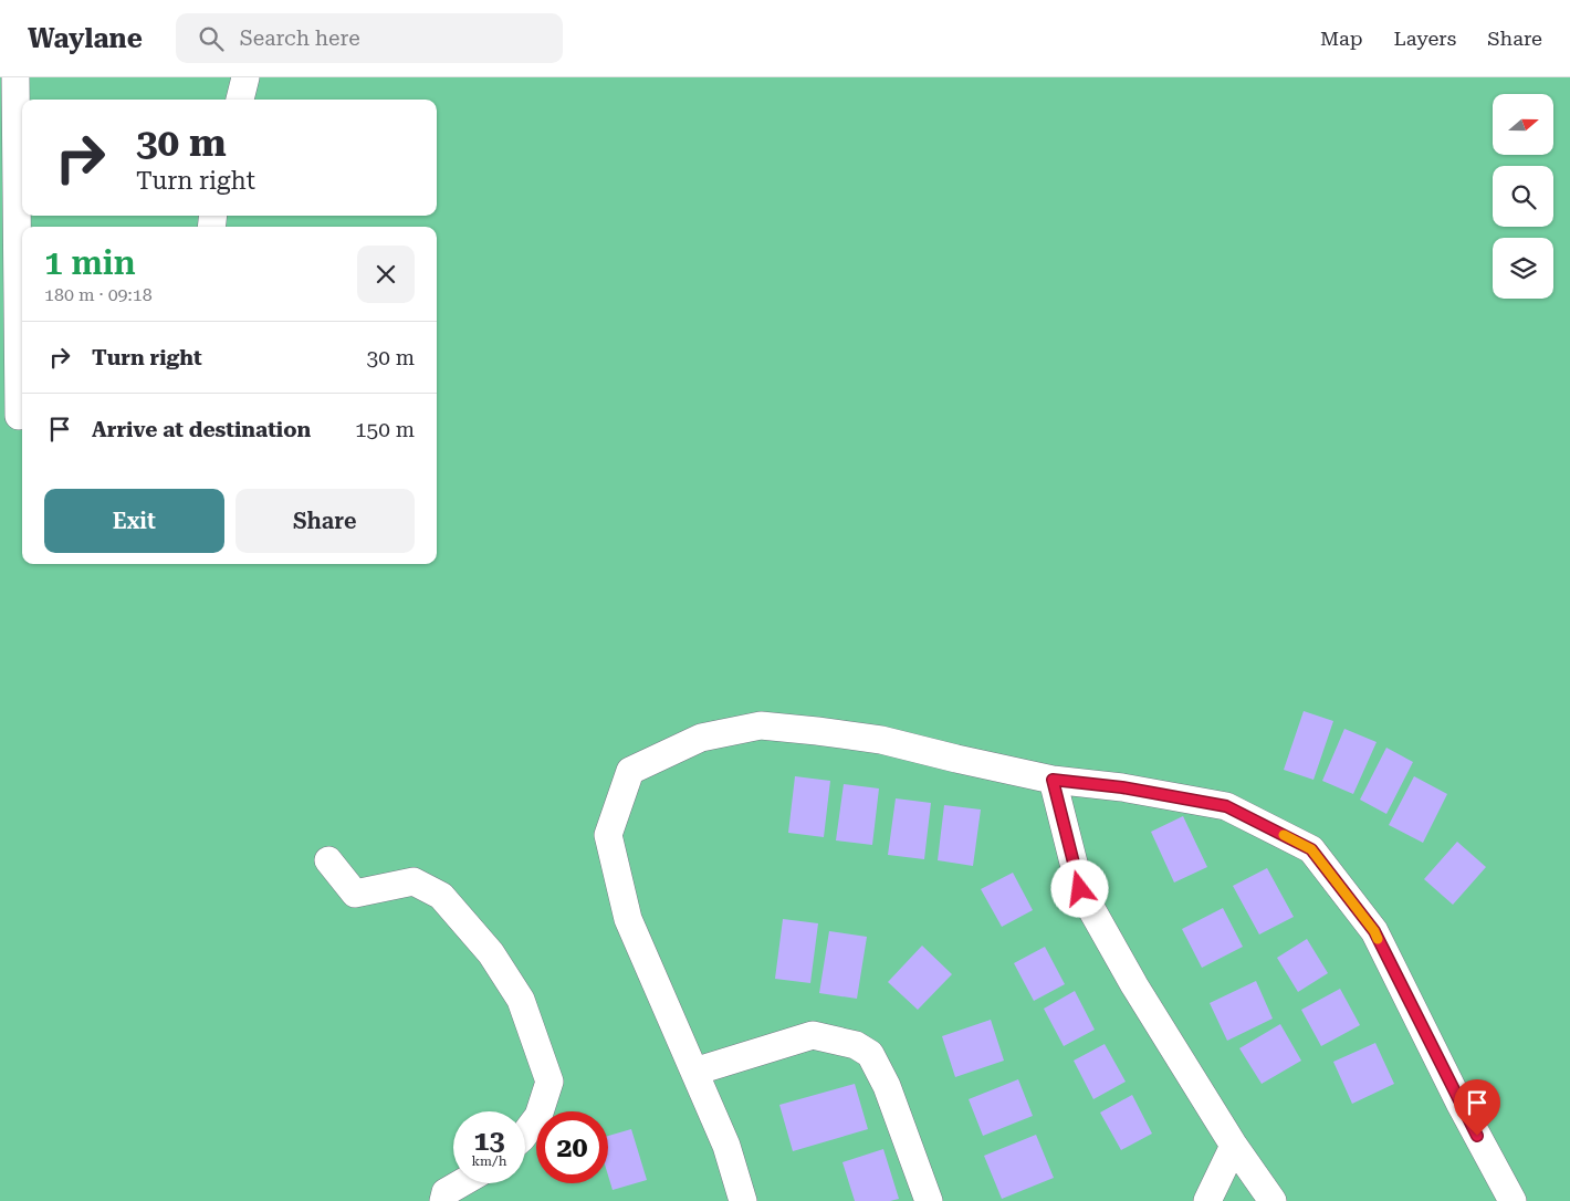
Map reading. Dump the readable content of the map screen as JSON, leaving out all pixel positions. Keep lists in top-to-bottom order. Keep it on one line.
{"north":"right","page":{"header":"Waylane","search":"Search here","nav":["Map","Layers","Share"],"turn":["30 m","Turn right"],"heading":["1 min","180 m · 09:18"],"list":[{"name":"Turn right","value":"30 m"},{"name":"Arrive at destination","value":"150 m"}],"buttons":["Exit","Share"],"speed":"13 km/h","limit":"20"}}
